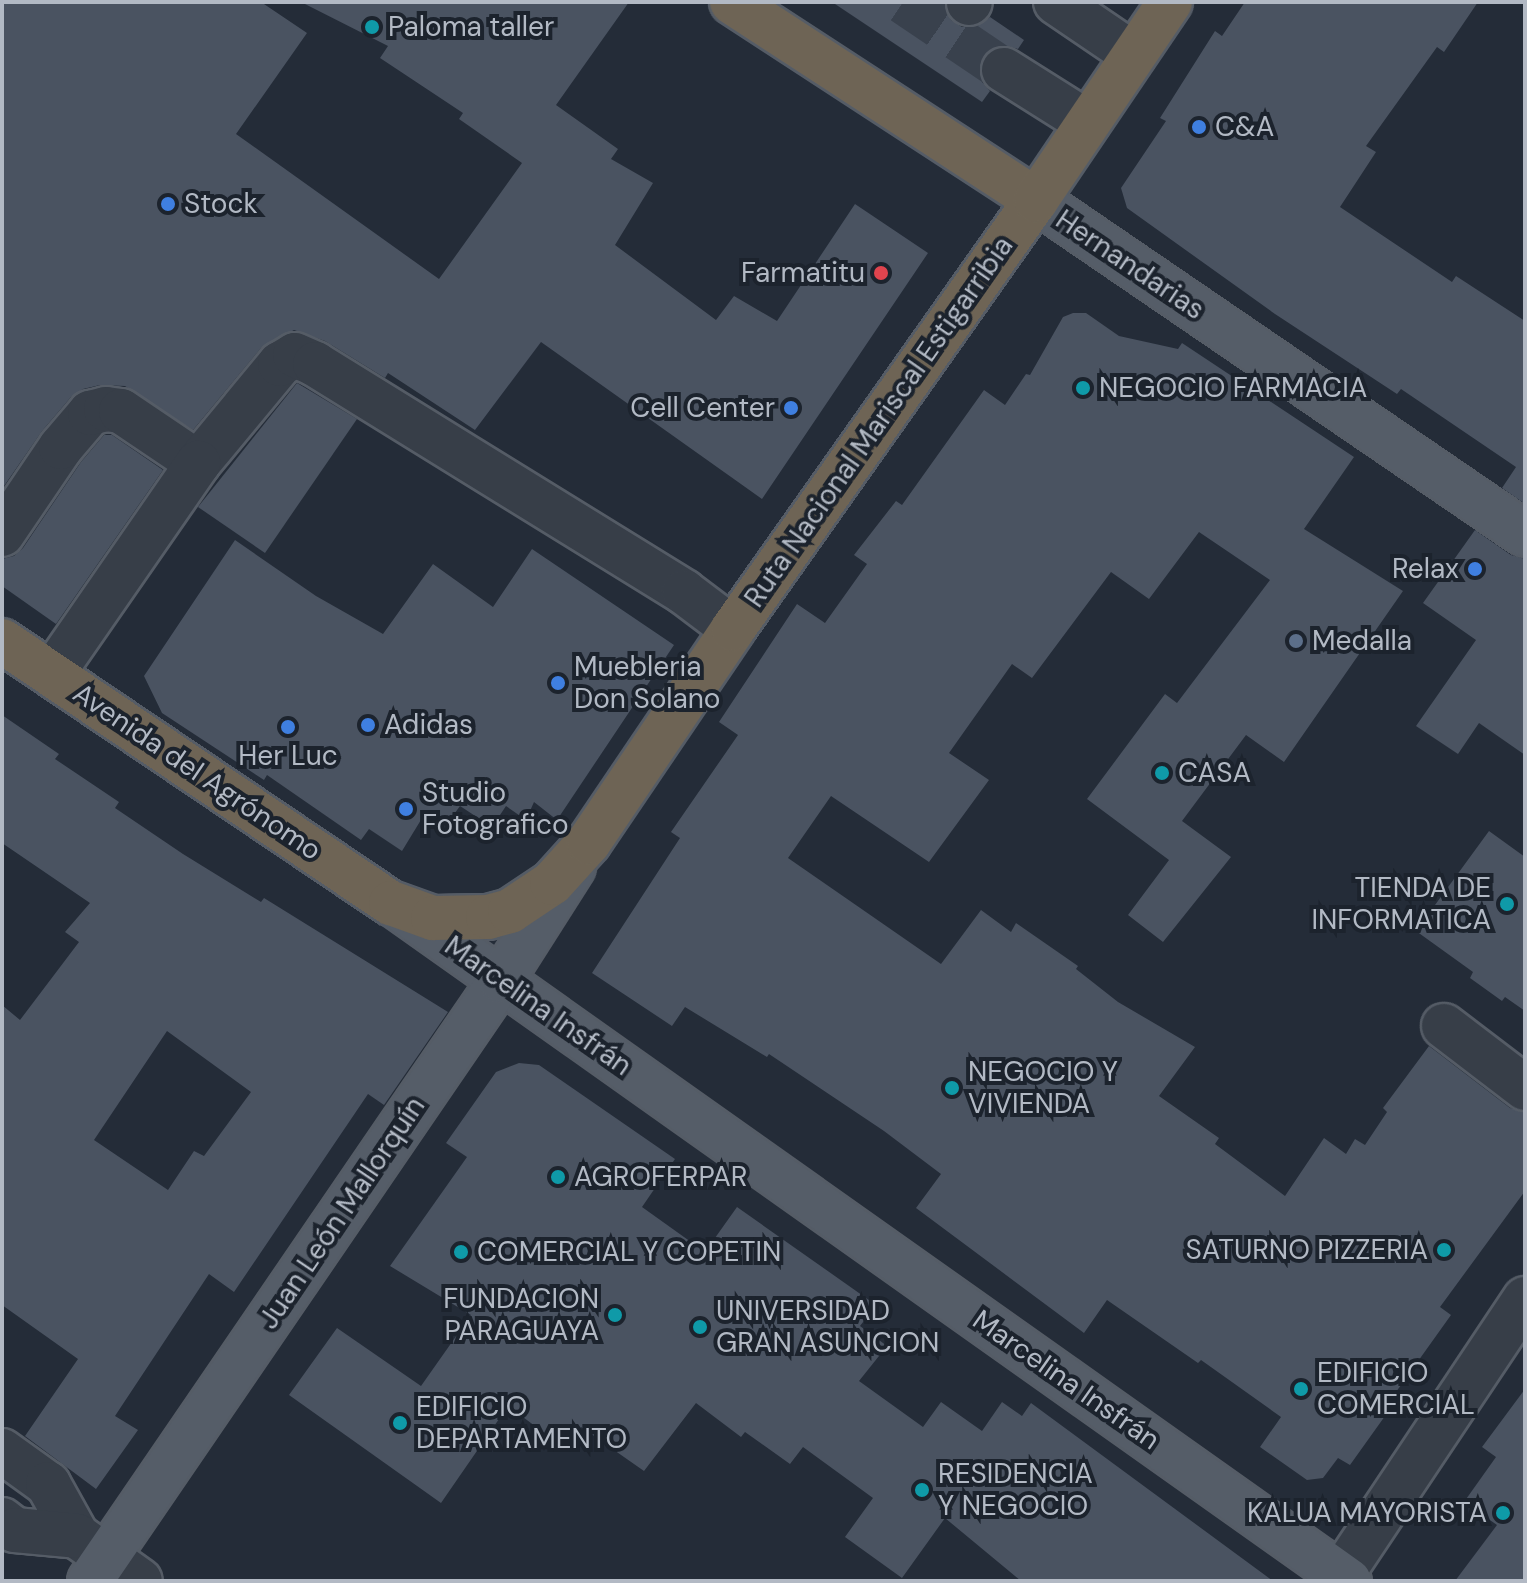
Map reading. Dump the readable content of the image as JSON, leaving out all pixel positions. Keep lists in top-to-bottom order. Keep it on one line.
{"streets":{"highway":["Hernandarias","Ruta Nacional Mariscal Estigarribia","Avenida del Agrónomo"],"main road":["Marcelina Insfrán","Juan León Mallorquín"]},"crossings":[["Hernandarias","Ruta Nacional Mariscal Estigarribia"],["Ruta Nacional Mariscal Estigarribia","Avenida del Agrónomo"],["Ruta Nacional Mariscal Estigarribia","Marcelina Insfrán"],["Ruta Nacional Mariscal Estigarribia","Juan León Mallorquín"],["Avenida del Agrónomo","Marcelina Insfrán"],["Marcelina Insfrán","Juan León Mallorquín"]],"places":["Paloma taller","C&A","Stock","Farmatitu","NEGOCIO FARMACIA","Cell Center","Relax","Medalla","Muebleria Don Solano","Adidas","Her Luc","CASA","Studio Fotografico","TIENDA DE INFORMATICA","NEGOCIO Y VIVIENDA","AGROFERPAR","SATURNO PIZZERIA","COMERCIAL Y COPETIN","FUNDACION PARAGUAYA","UNIVERSIDAD GRAN ASUNCION","EDIFICIO COMERCIAL","EDIFICIO DEPARTAMENTO","RESIDENCIA Y NEGOCIO","KALUA MAYORISTA"]}
